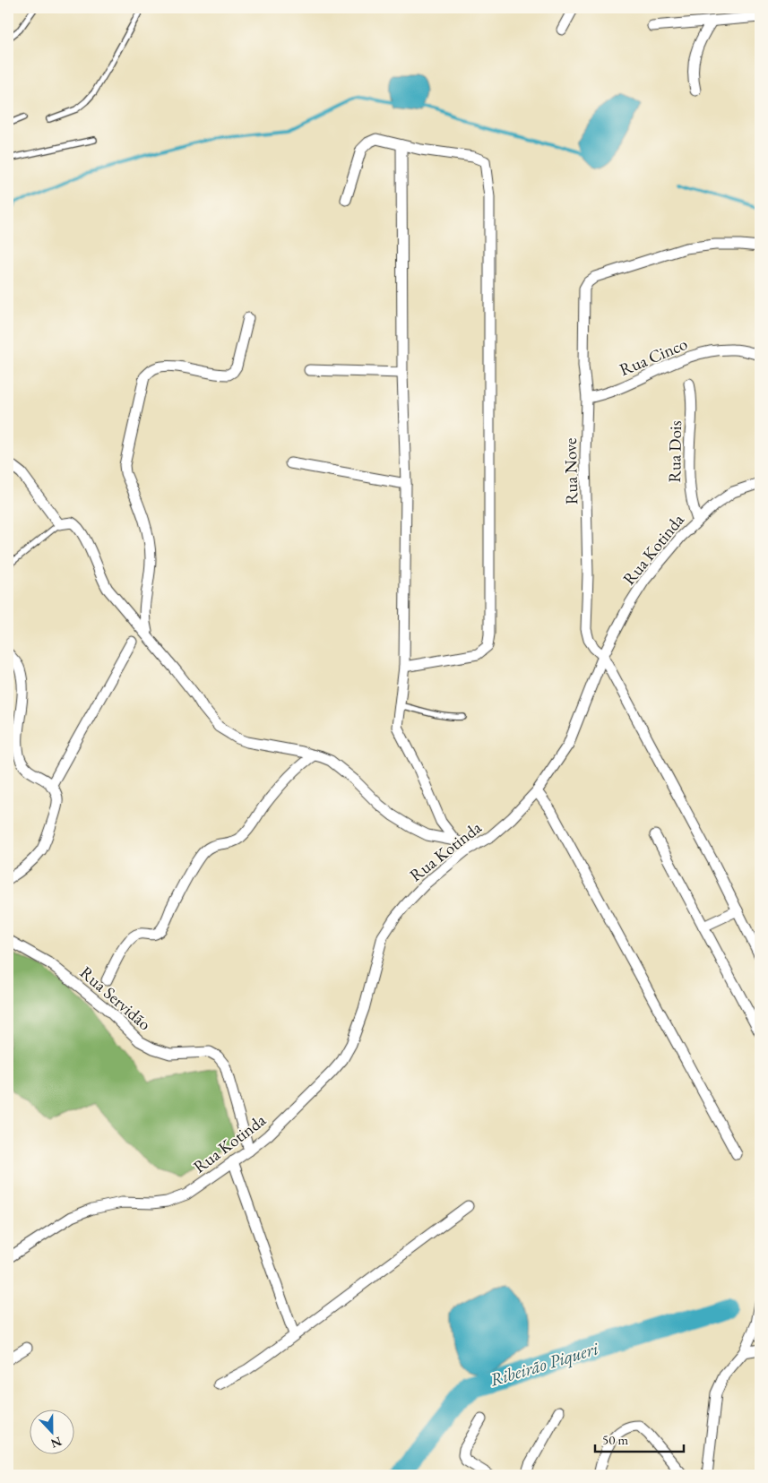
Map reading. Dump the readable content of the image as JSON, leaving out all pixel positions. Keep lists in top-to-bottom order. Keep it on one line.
{"streets":{"street":["Rua Cinco","Rua Dois","Rua Nove","Rua Kotinda","Rua Servidão"]},"crossings":[["Rua Cinco","Rua Nove"],["Rua Dois","Rua Kotinda"],["Rua Nove","Rua Kotinda"],["Rua Kotinda","Rua Servidão"]],"water":["Ribeirão Piqueri"],"scale_bar":"50 m","north":"bottom"}
